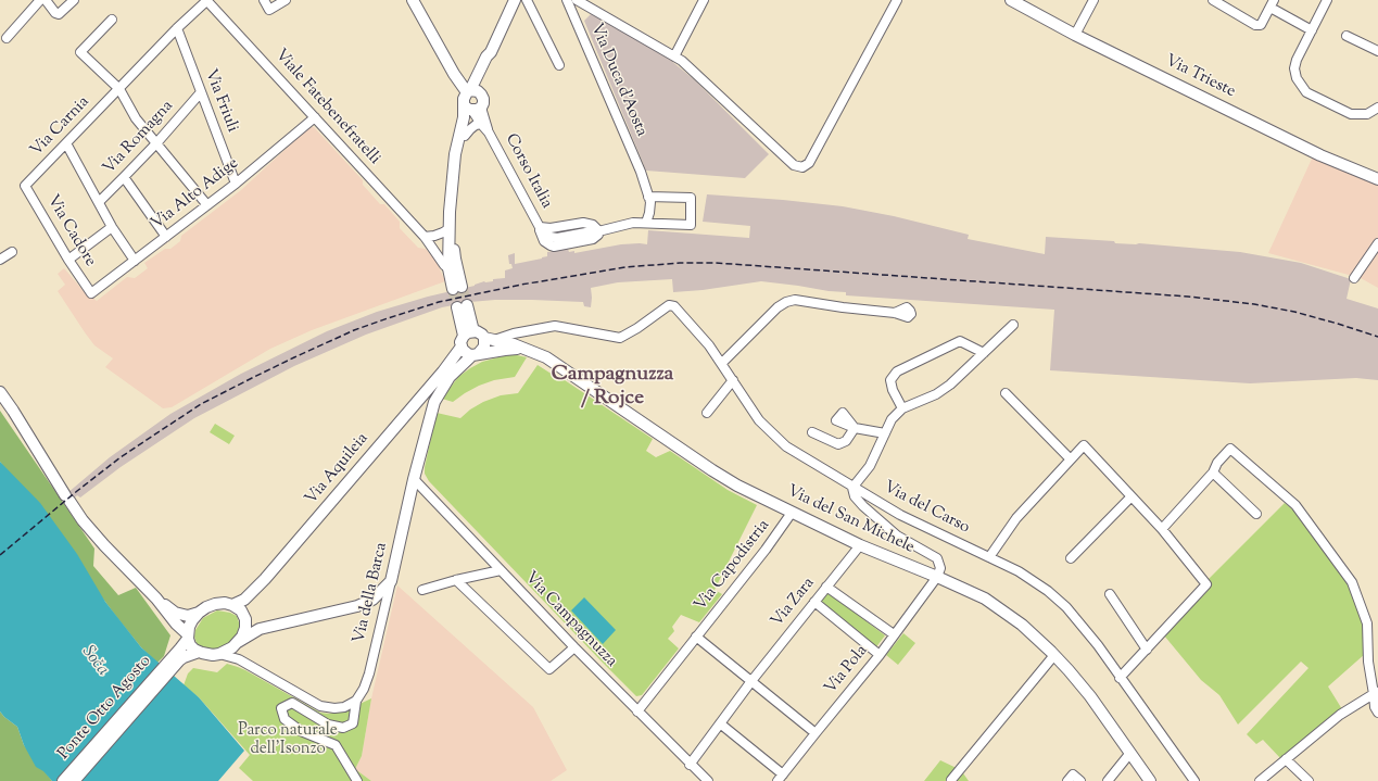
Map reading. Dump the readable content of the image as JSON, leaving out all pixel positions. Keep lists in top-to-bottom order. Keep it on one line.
{"streets":{"main road":["Via Trieste","Via Aquileia","Via del San Michele","Via della Barca","Ponte Otto Agosto"],"street":["Via Duca d'Aosta","Via Friuli","Viale Fatebenefratelli","Via Carnia","Via Romagna","Corso Italia","Via Alto Adige","Via Cadore","Via del Carso","Via Capodistria","Via Zara","Via Campagnuzza","Via Pola"]},"crossings":[["Via Duca d'Aosta","Corso Italia"],["Via Friuli","Via Carnia"],["Via Friuli","Via Romagna"],["Via Friuli","Via Alto Adige"],["Viale Fatebenefratelli","Via Carnia"],["Viale Fatebenefratelli","Via Alto Adige"],["Via Carnia","Via Cadore"],["Via Alto Adige","Via Cadore"],["Via Aquileia","Via del Carso"],["Via Aquileia","Via del San Michele"],["Via Aquileia","Via della Barca"],["Via del Carso","Via del San Michele"],["Via del Carso","Via della Barca"],["Via del San Michele","Via Capodistria"],["Via del San Michele","Via della Barca"],["Via del San Michele","Via Zara"],["Via del San Michele","Via Pola"],["Via Capodistria","Via Zara"],["Via Capodistria","Via Campagnuzza"],["Via della Barca","Via Campagnuzza"],["Via Zara","Via Campagnuzza"]],"districts":["Campagnuzza / Rojce"],"water":["Soča"],"parks":["Parco naturale dell'Isonzo"]}
